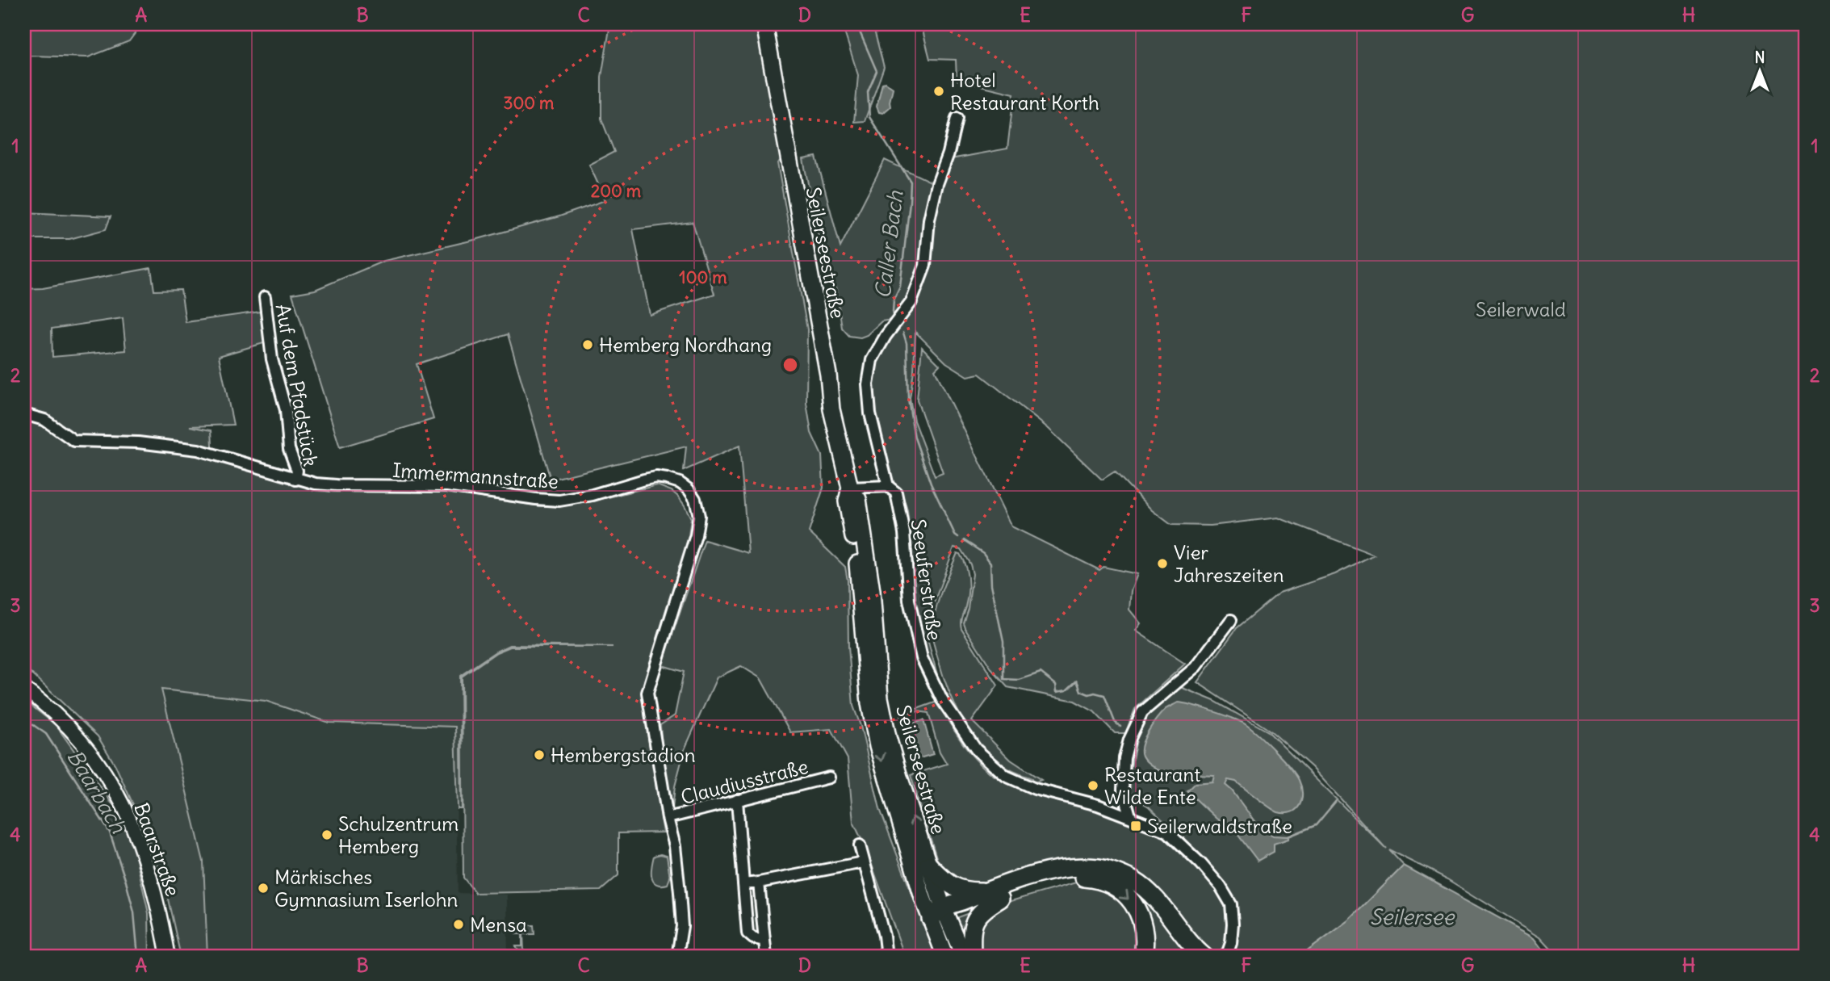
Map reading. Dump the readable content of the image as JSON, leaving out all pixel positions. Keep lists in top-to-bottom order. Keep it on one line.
{"streets":{"main road":["Seilerseestraße","Baarstraße"],"street":["Auf dem Pfadstück","Immermannstraße","Seeuferstraße","Claudiusstraße"]},"crossings":[["Auf dem Pfadstück","Immermannstraße"],["Immermannstraße","Claudiusstraße"]],"water":["Caller Bach","Baarbach","Seilersee"],"parks":["Seilerwald"],"places":{"other":["Hotel Restaurant Korth","Hemberg Nordhang","Vier Jahreszeiten","Hembergstadion","Restaurant Wilde Ente","Schulzentrum Hemberg","Märkisches Gymnasium Iserlohn","Mensa"],"transit":["Seilerwaldstraße"]},"north":"top","grid":{"columns":["A","B","C","D","E","F","G","H"],"rows":["1","2","3","4"]},"rings":["300 m","200 m","100 m"]}
